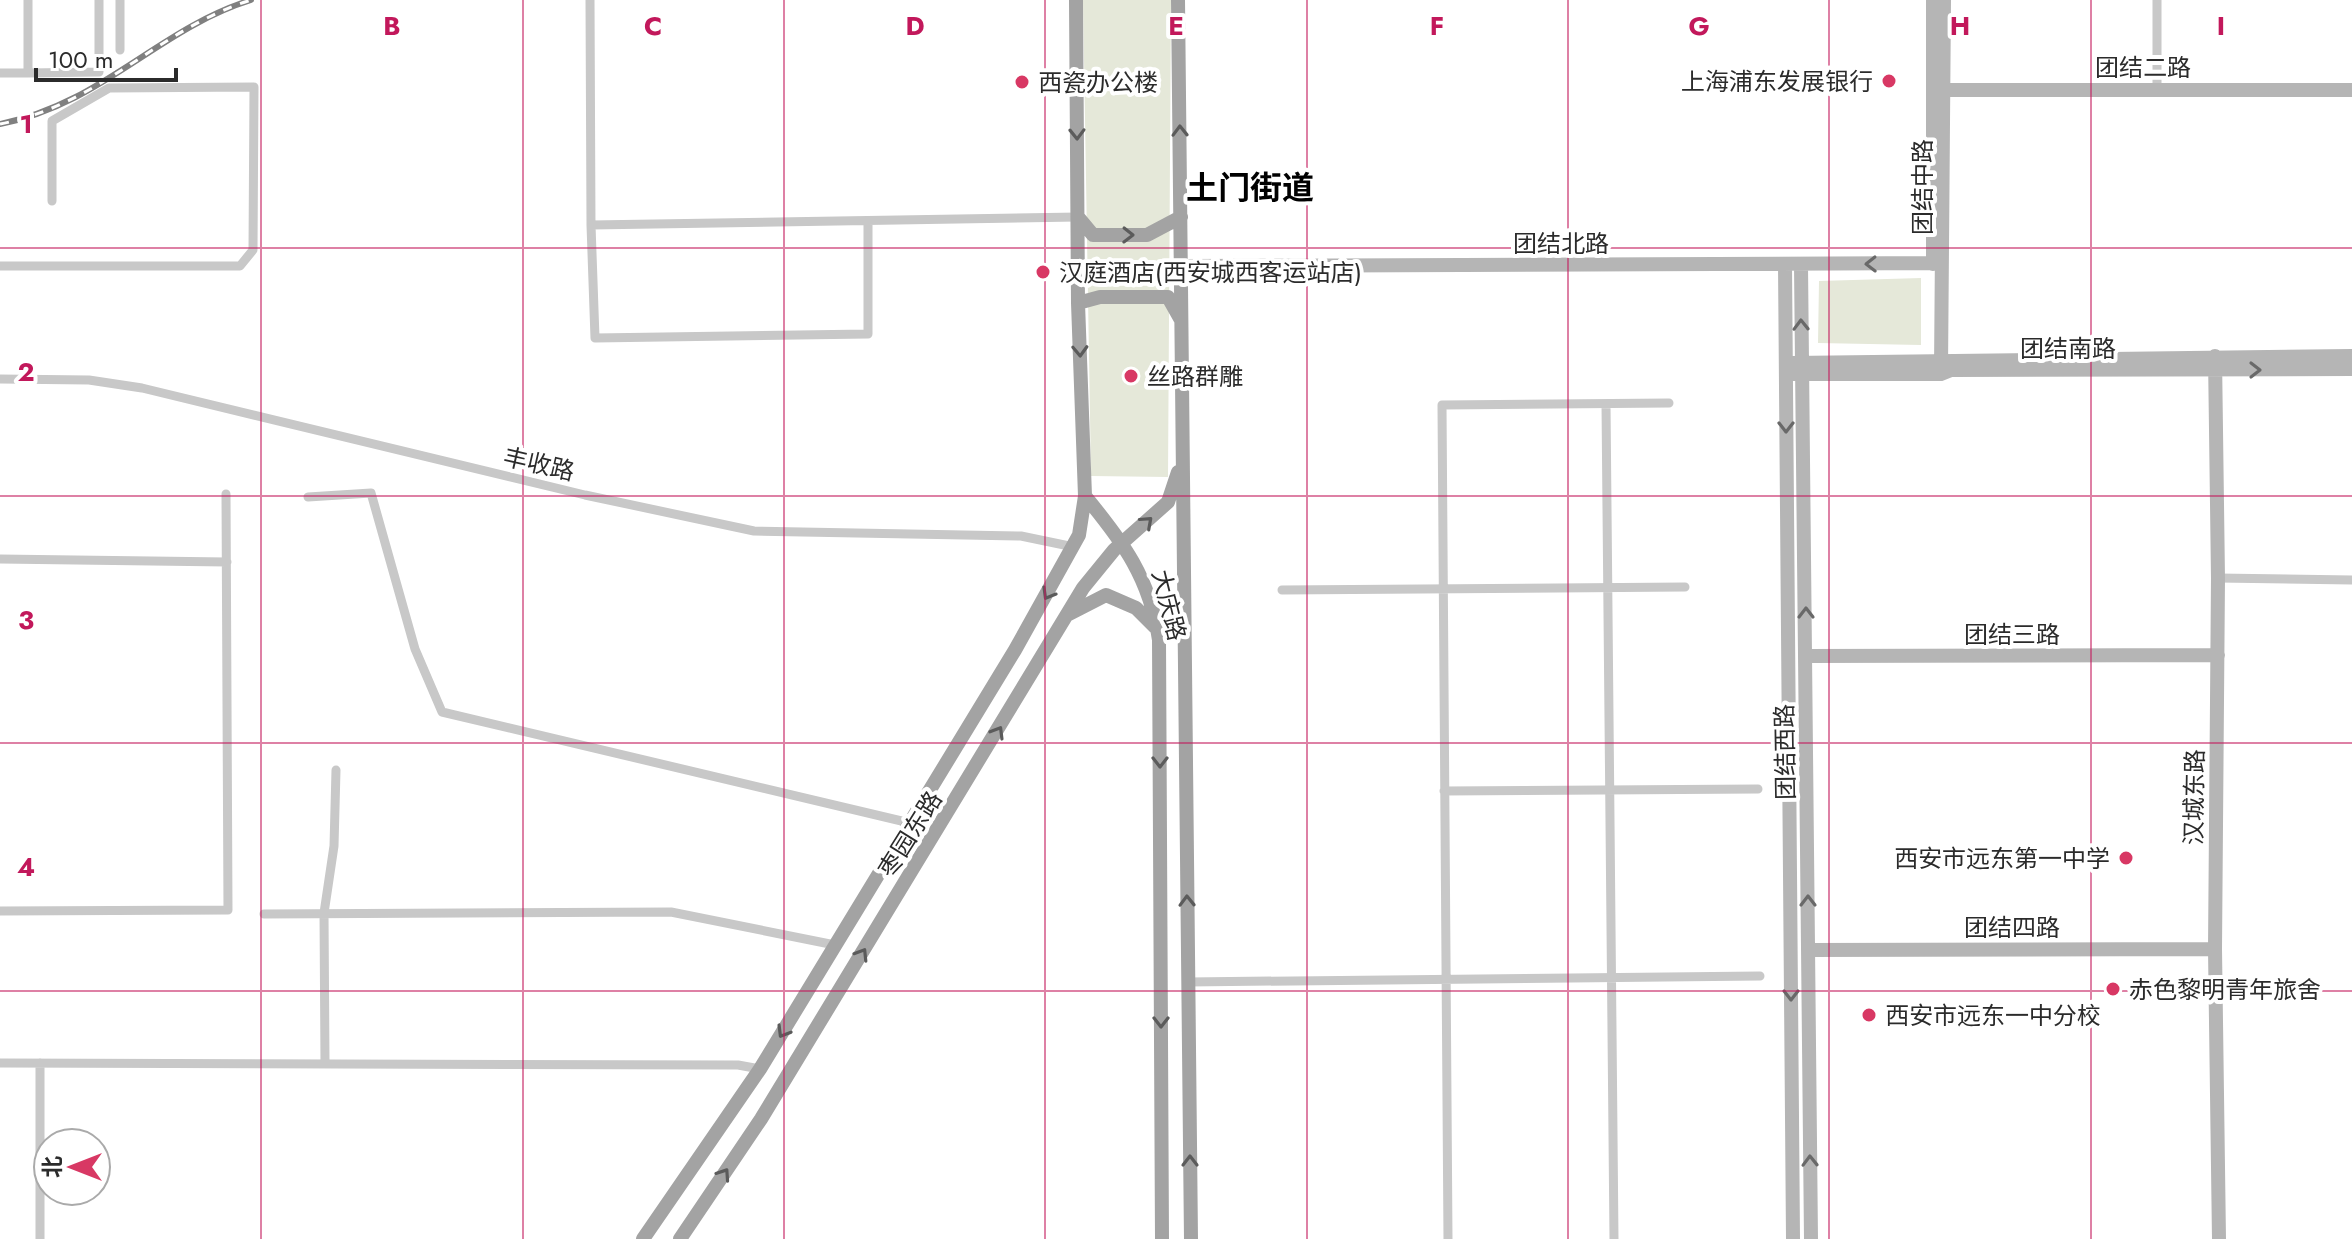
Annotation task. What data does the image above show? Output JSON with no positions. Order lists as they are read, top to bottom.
{
  "streets": {
    "main road": ["大庆路", "枣园东路"],
    "street": [
      "团结二路",
      "团结中路",
      "团结北路",
      "团结南路",
      "丰收路",
      "团结三路",
      "团结西路",
      "汉城东路",
      "团结四路"
    ]
  },
  "crossings": [
    ["团结二路", "团结中路"],
    ["团结中路", "团结北路"],
    ["团结中路", "团结南路"],
    ["团结北路", "大庆路"],
    ["团结北路", "团结西路"],
    ["团结南路", "团结西路"],
    ["团结南路", "汉城东路"],
    ["丰收路", "枣园东路"],
    ["大庆路", "枣园东路"],
    ["团结三路", "团结西路"],
    ["团结三路", "汉城东路"],
    ["团结西路", "团结四路"],
    ["汉城东路", "团结四路"]
  ],
  "districts": ["土门街道"],
  "places": [
    "上海浦东发展银行",
    "西瓷办公楼",
    "汉庭酒店(西安城西客运站店)",
    "丝路群雕",
    "西安市远东第一中学",
    "赤色黎明青年旅舍",
    "西安市远东一中分校"
  ],
  "scale_bar": "100 m",
  "north": "left",
  "grid": {
    "columns": [
      "B",
      "C",
      "D",
      "E",
      "F",
      "G",
      "H",
      "I"
    ],
    "rows": [
      "1",
      "2",
      "3",
      "4"
    ]
  }
}
